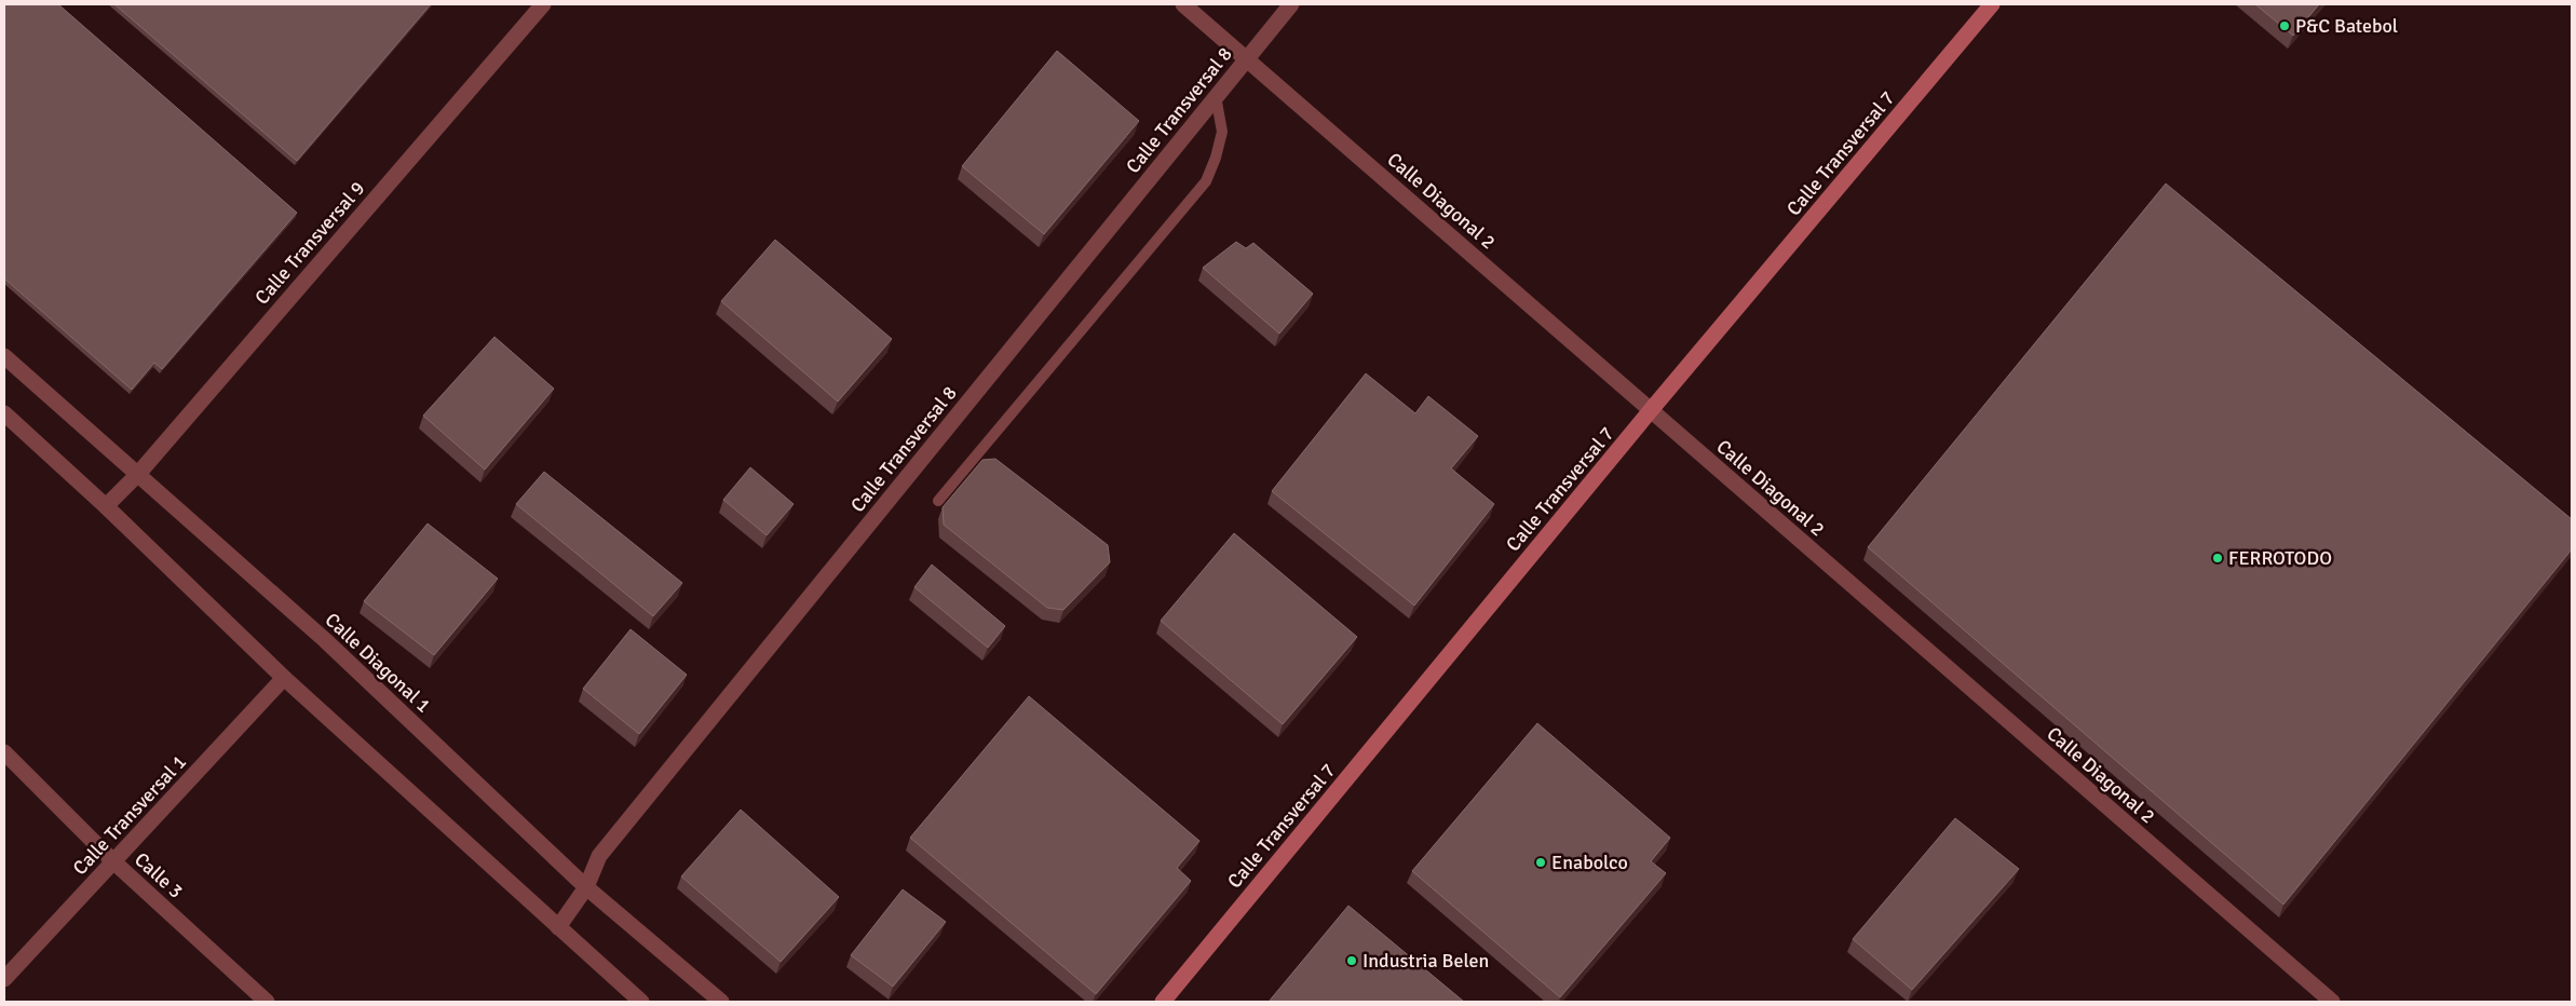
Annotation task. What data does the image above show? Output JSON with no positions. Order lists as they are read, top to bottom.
{
  "streets": {
    "street": [
      "Calle Transversal 8",
      "Calle Transversal 7",
      "Calle Diagonal 2",
      "Calle Transversal 9",
      "Calle Diagonal 1",
      "Calle Transversal 1",
      "Calle 3"
    ]
  },
  "crossings": [
    ["Calle Transversal 8", "Calle Diagonal 2"],
    ["Calle Transversal 8", "Calle Diagonal 1"],
    ["Calle Transversal 7", "Calle Diagonal 2"],
    ["Calle Transversal 9", "Calle Diagonal 1"],
    ["Calle Transversal 1", "Calle 3"]
  ],
  "places": [
    "P&C Batebol",
    "FERROTODO",
    "Enabolco",
    "Industria Belen"
  ]
}
